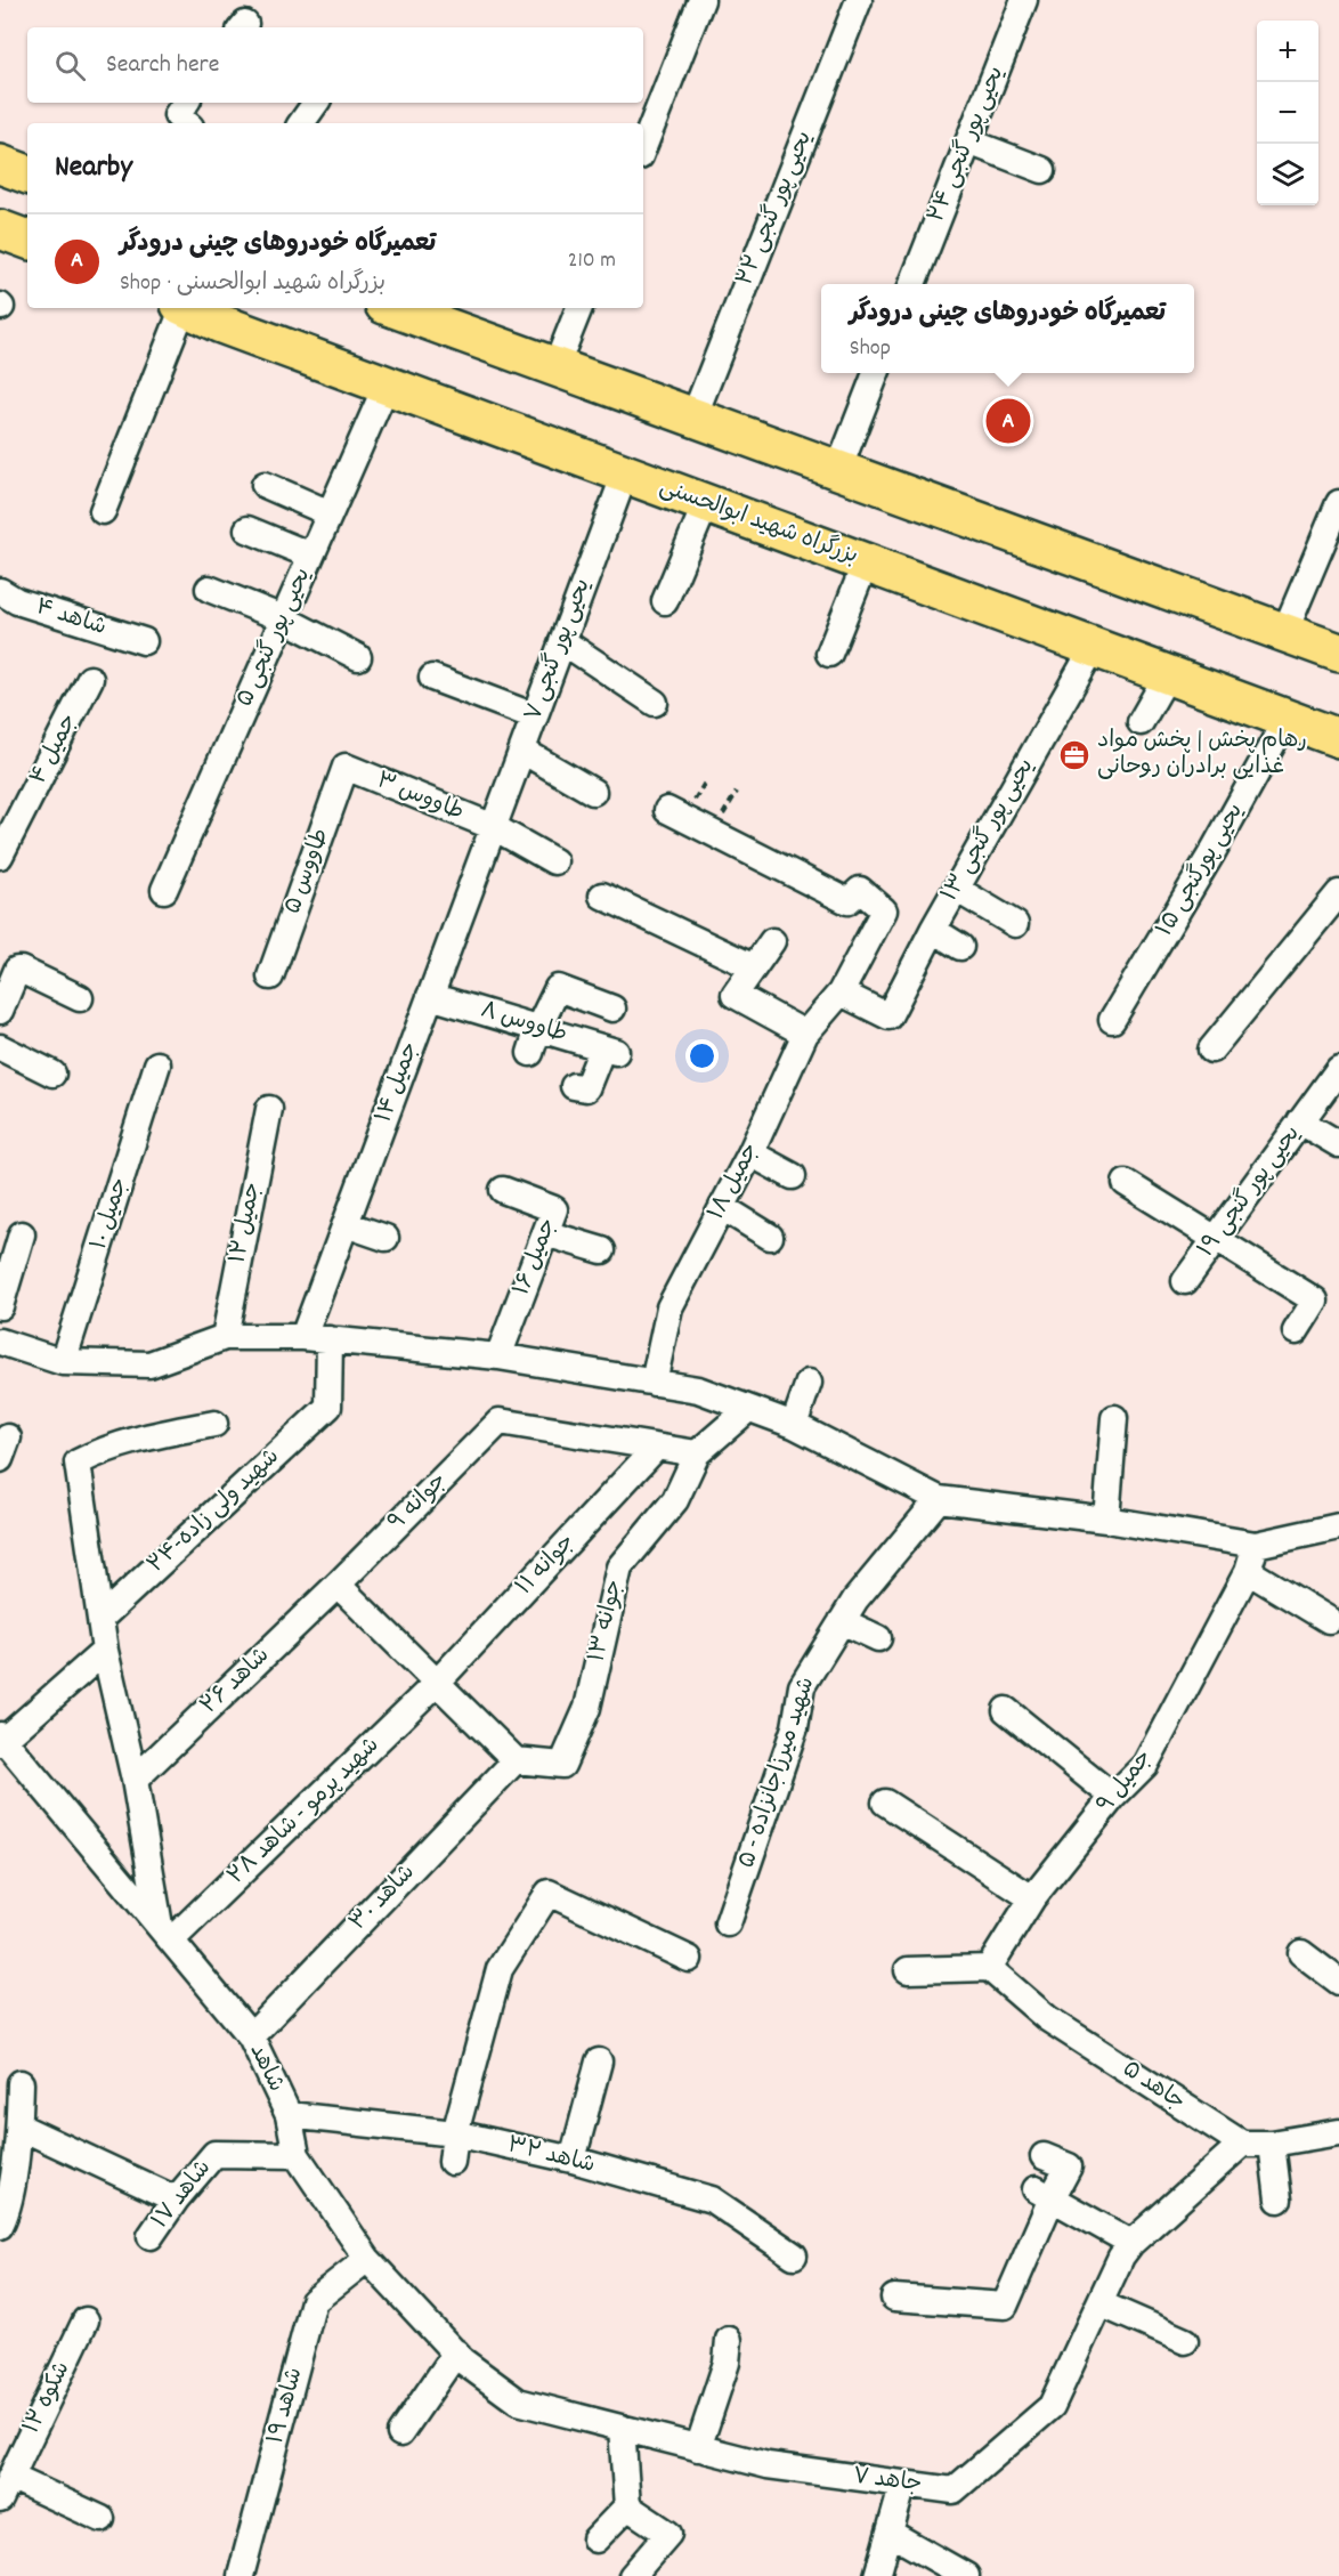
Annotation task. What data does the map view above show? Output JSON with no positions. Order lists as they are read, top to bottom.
{
  "streets": {
    "main road": ["بزرگراه شهید ابوالحسنی"],
    "street": [
      "یحیی پور گنجی ۲۴",
      "یحیی پور گنجی ۲۲",
      "شاهد ۴",
      "یحیی پور گنجی ۵",
      "یحیی پور گنجی ۷",
      "جمیل ۴",
      "طاووس ۳",
      "یحیی پور گنجی ۱۳",
      "یحیی پورگنجی ۱۵",
      "طاووس ۵",
      "طاووس ۸",
      "جمیل ۱۴",
      "جمیل ۱۸",
      "یحیی پور گنجی ۱۹",
      "جمیل ۱۰",
      "جمیل ۱۲",
      "جمیل ۱۶",
      "جوانه ۹",
      "شهید ولی زاده-۲۴",
      "جوانه ۱۱",
      "جوانه ۱۳",
      "شاهد ۲۶",
      "شهید میرزاجانزاده - ۵",
      "جمیل ۹",
      "شهید پرمو - شاهد ۲۸",
      "شاهد ۳۰",
      "شاهد",
      "جاهد ۵",
      "شاهد ۳۲",
      "شاهد ۱۷",
      "شکوه ۱۲",
      "شاهد ۱۹",
      "جاهد ۷"
    ]
  },
  "crossings": [
    ["بزرگراه شهید ابوالحسنی", "یحیی پور گنجی ۵"],
    ["بزرگراه شهید ابوالحسنی", "یحیی پور گنجی ۷"],
    ["بزرگراه شهید ابوالحسنی", "یحیی پور گنجی ۱۳"],
    ["بزرگراه شهید ابوالحسنی", "یحیی پورگنجی ۱۵"],
    ["یحیی پور گنجی ۷", "طاووس ۳"],
    ["یحیی پور گنجی ۷", "جمیل ۱۴"],
    ["طاووس ۳", "طاووس ۵"],
    ["طاووس ۳", "جمیل ۱۴"],
    ["یحیی پور گنجی ۱۳", "جمیل ۱۸"],
    ["طاووس ۸", "جمیل ۱۴"],
    ["جمیل ۱۴", "شهید ولی زاده-۲۴"],
    ["جوانه ۹", "جوانه ۱۱"],
    ["جوانه ۹", "شاهد ۲۶"],
    ["جوانه ۱۱", "شهید پرمو - شاهد ۲۸"],
    ["جوانه ۱۳", "شاهد ۳۰"],
    ["جمیل ۹", "جاهد ۵"],
    ["شهید پرمو - شاهد ۲۸", "شاهد"],
    ["شاهد ۳۰", "شاهد"],
    ["شاهد", "شاهد ۳۲"],
    ["شاهد", "شاهد ۱۷"],
    ["شاهد", "شاهد ۱۹"],
    ["شاهد", "جاهد ۷"],
    ["جاهد ۵", "جاهد ۷"]
  ],
  "places": {
    "office": ["رهام پخش | پخش مواد غذایی برادران روحانی"]
  },
  "page": {
    "map_buttons": ["+", "−"],
    "search": "Search here",
    "heading": "Nearby",
    "list": [
      {
        "mark": "A",
        "name": "تعمیرگاه خودروهای چینی درودگر",
        "note": "Shop · بزرگراه شهید ابوالحسنی",
        "value": "210 m"
      }
    ],
    "popup": ["تعمیرگاه خودروهای چینی درودگر", "Shop"],
    "pins": "A"
  }
}
